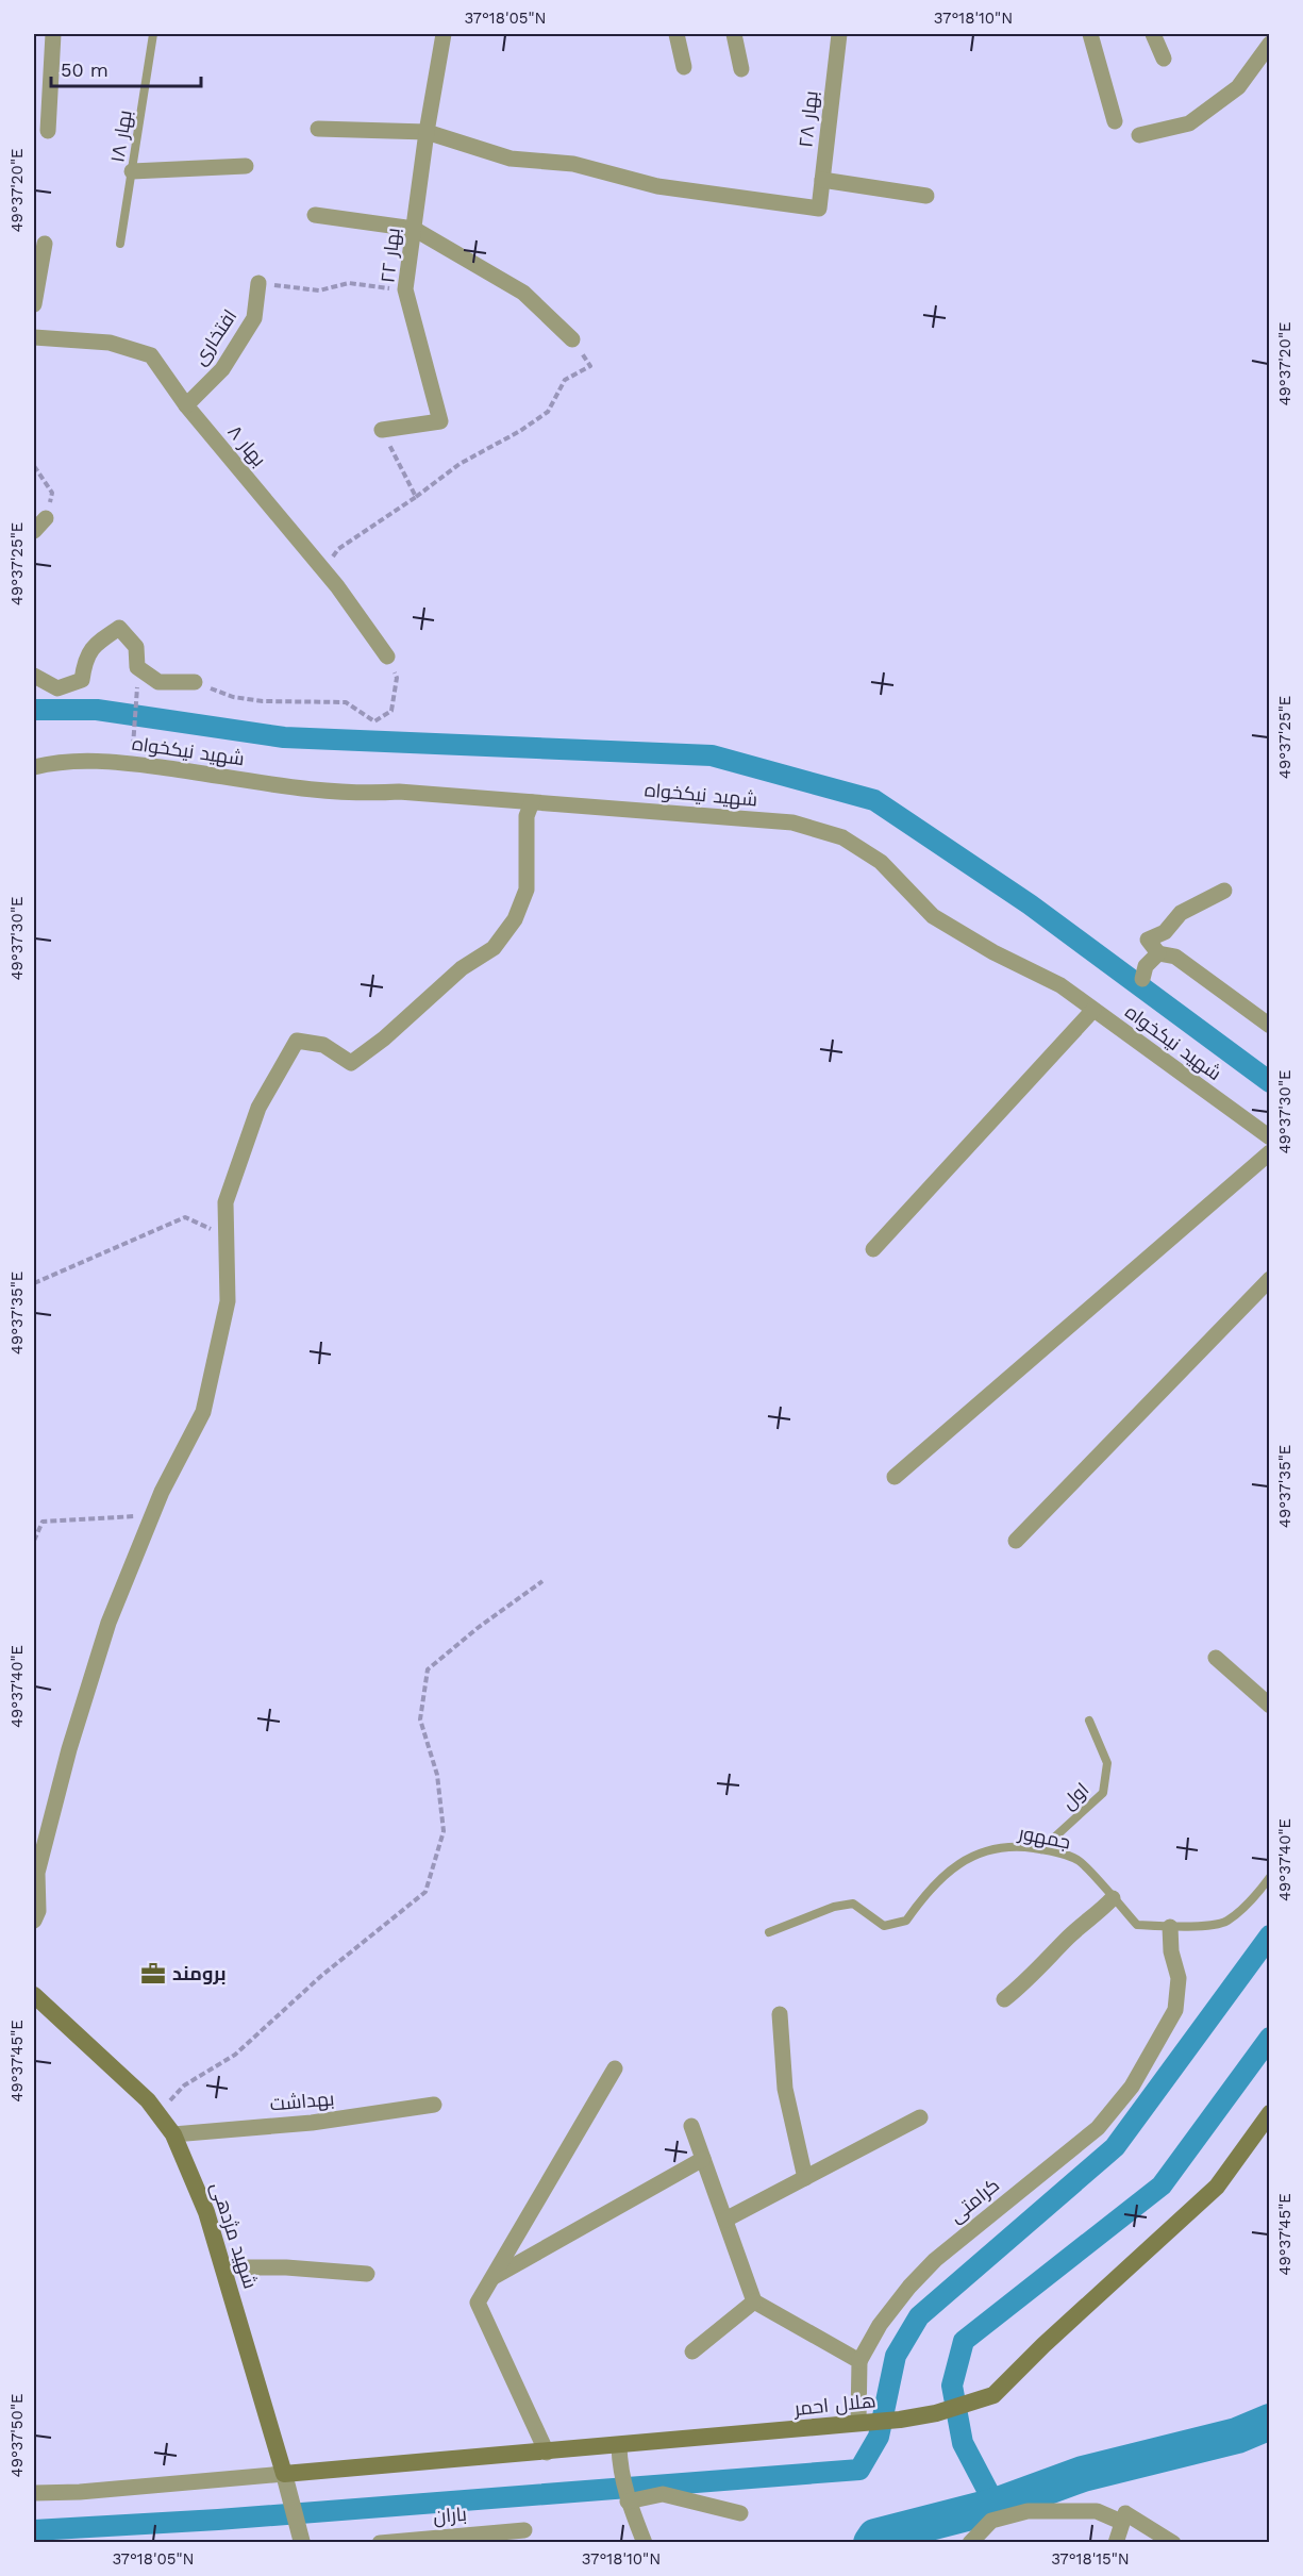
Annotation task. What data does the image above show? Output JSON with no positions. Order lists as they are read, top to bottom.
{
  "streets": {
    "main road": ["شهید مژدهی", "هلال احمر"],
    "street": [
      "بهار ۲۸",
      "بهار ۲۲",
      "افتخاری",
      "بهار ۸",
      "شهید نیکخواه",
      "بهداشت",
      "کرامتی",
      "باران"
    ],
    "lane": ["بهار ۱۸", "اول", "جمهور"]
  },
  "crossings": [
    ["بهار ۲۸", "بهار ۲۲"],
    ["افتخاری", "بهار ۸"],
    ["اول", "جمهور"],
    ["جمهور", "کرامتی"],
    ["بهداشت", "شهید مژدهی"],
    ["شهید مژدهی", "هلال احمر"]
  ],
  "places": {
    "office": ["برومند"]
  },
  "scale_bar": "50 m",
  "coordinates": [
    "37°18'05\"N",
    "37°18'10\"N",
    "49°37'20\"E",
    "49°37'25\"E",
    "49°37'30\"E",
    "49°37'35\"E",
    "49°37'40\"E",
    "49°37'45\"E",
    "49°37'50\"E",
    "37°18'15\"N"
  ]
}
